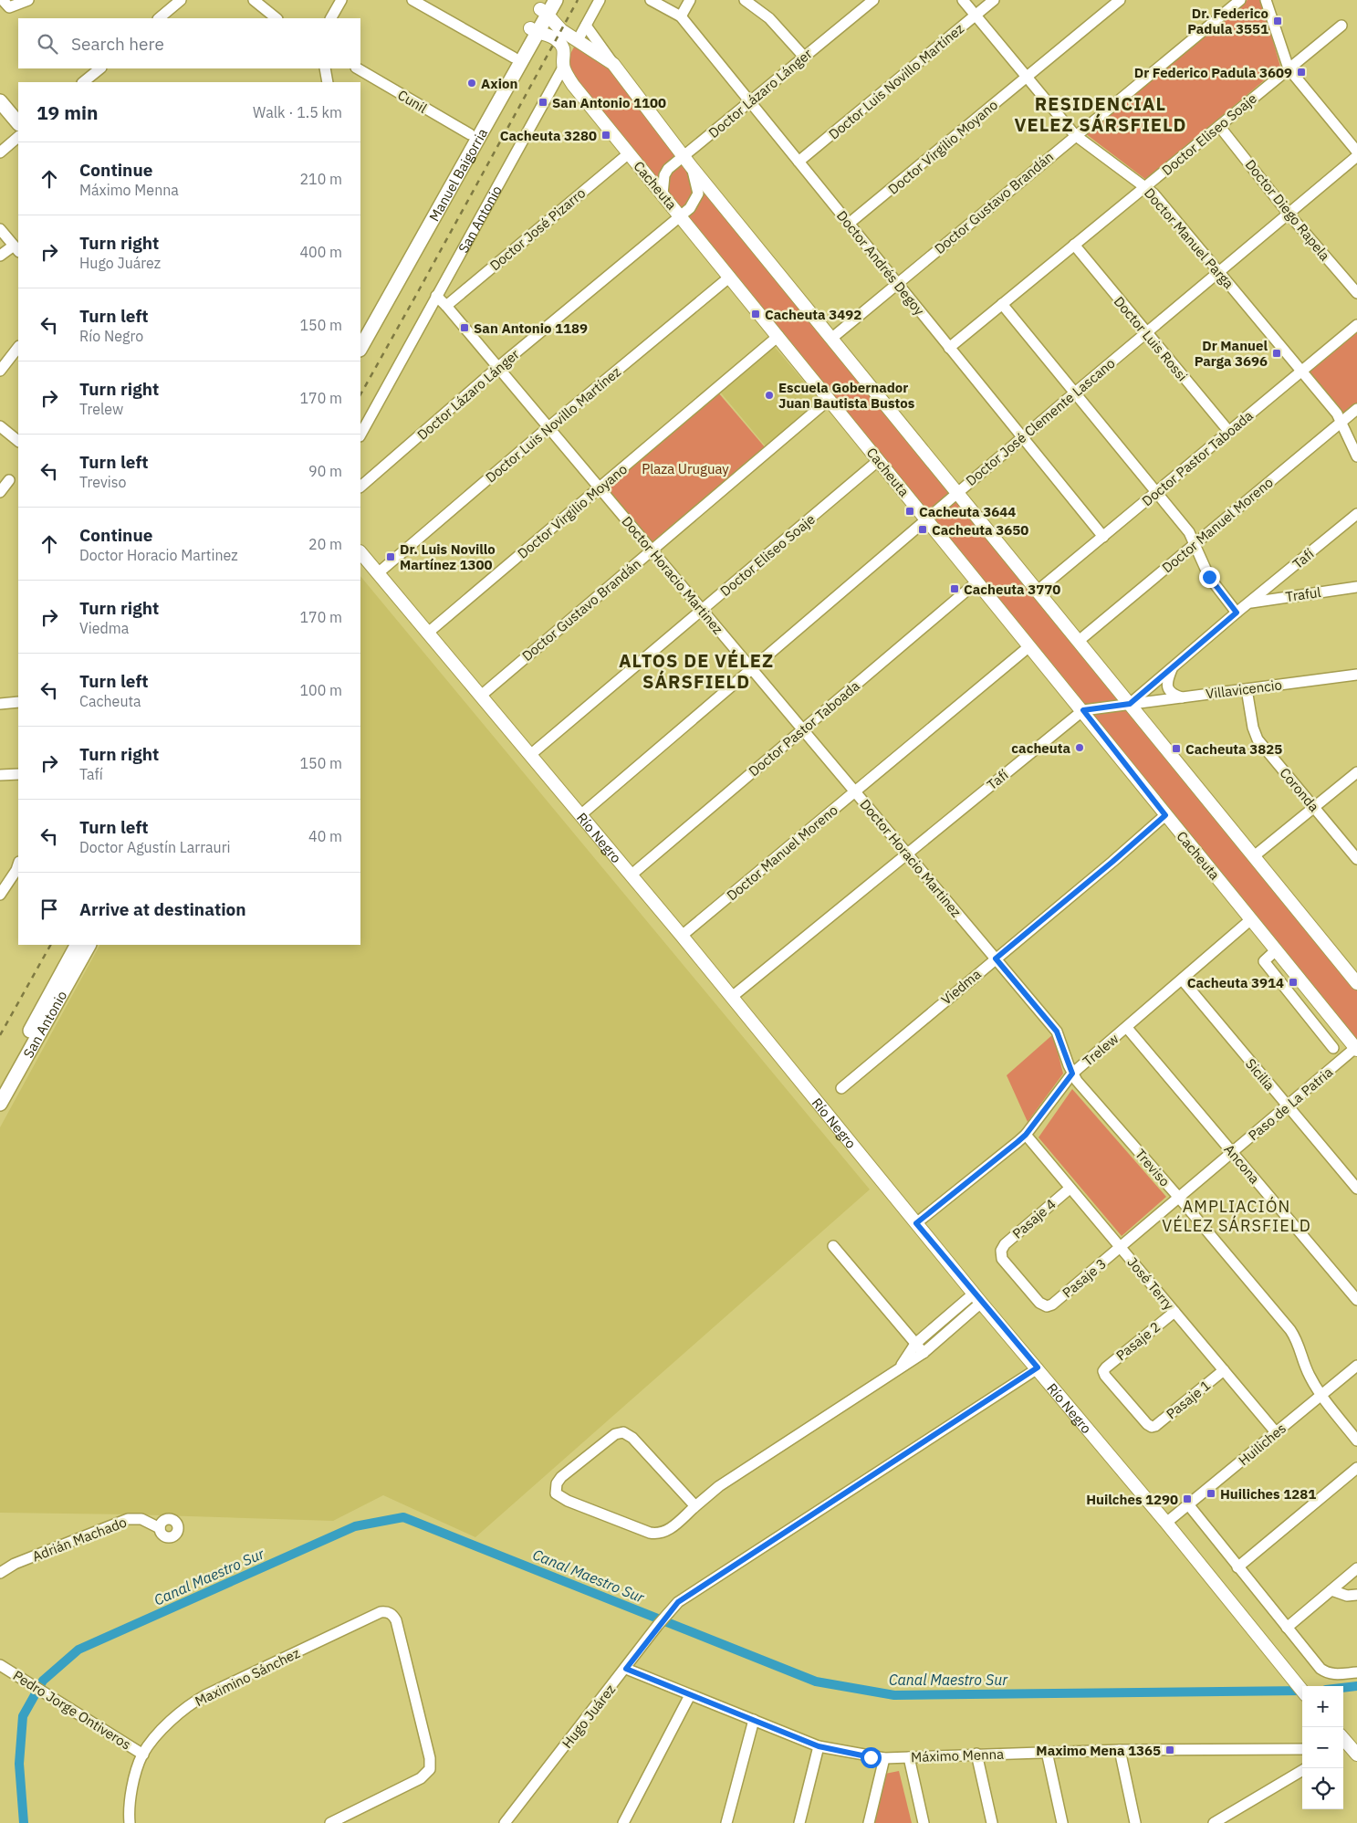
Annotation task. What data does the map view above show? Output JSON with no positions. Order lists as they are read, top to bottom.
{
  "streets": {
    "main road": ["Manuel Baigorria", "San Antonio"],
    "street": [
      "Doctor Luis Novillo Martínez",
      "Doctor Lázaro Lánger",
      "Cunil",
      "Doctor Eliseo Soaje",
      "Doctor Virgilio Moyano",
      "Cacheuta",
      "Doctor Gustavo Brandán",
      "Doctor Diego Rapela",
      "Doctor José Pizarro",
      "Doctor Manuel Parga",
      "Doctor Andrés Degoy",
      "Doctor Luis Rossi",
      "Doctor José Clemente Lascano",
      "Doctor Pastor Taboada",
      "Doctor Manuel Moreno",
      "Tafí",
      "Doctor Horacio Martinez",
      "Traful",
      "Villavicencio",
      "Coronda",
      "Río Negro",
      "Viedma",
      "Trelew",
      "Sicilia",
      "Paso de La Patria",
      "Ancona",
      "Treviso",
      "Pasaje 4",
      "Pasaje 3",
      "José Terry",
      "Pasaje 2",
      "Pasaje 1",
      "Huiliches",
      "Adrián Machado",
      "Maximino Sánchez",
      "Pedro Jorge Ontiveros",
      "Hugo Juárez",
      "Máximo Menna"
    ]
  },
  "crossings": [
    ["Doctor Luis Novillo Martínez", "Cacheuta"],
    ["Doctor Luis Novillo Martínez", "Doctor Manuel Parga"],
    ["Doctor Luis Novillo Martínez", "Doctor Andrés Degoy"],
    ["Doctor Luis Novillo Martínez", "Doctor Horacio Martinez"],
    ["Doctor Luis Novillo Martínez", "Río Negro"],
    ["Doctor Lázaro Lánger", "Cacheuta"],
    ["Doctor Lázaro Lánger", "Doctor Andrés Degoy"],
    ["Doctor Lázaro Lánger", "Doctor Horacio Martinez"],
    ["Cunil", "Manuel Baigorria"],
    ["Doctor Eliseo Soaje", "Cacheuta"],
    ["Doctor Eliseo Soaje", "Doctor Diego Rapela"],
    ["Doctor Eliseo Soaje", "Doctor Manuel Parga"],
    ["Doctor Eliseo Soaje", "Doctor Andrés Degoy"],
    ["Doctor Eliseo Soaje", "Doctor Luis Rossi"],
    ["Doctor Eliseo Soaje", "Doctor Horacio Martinez"],
    ["Doctor Eliseo Soaje", "Río Negro"],
    ["Doctor Virgilio Moyano", "Cacheuta"],
    ["Doctor Virgilio Moyano", "Doctor Manuel Parga"],
    ["Doctor Virgilio Moyano", "Doctor Andrés Degoy"],
    ["Doctor Virgilio Moyano", "Doctor Horacio Martinez"],
    ["Doctor Virgilio Moyano", "Río Negro"],
    ["Manuel Baigorria", "Cacheuta"],
    ["Cacheuta", "Doctor Gustavo Brandán"],
    ["Cacheuta", "San Antonio"],
    ["Cacheuta", "Doctor José Pizarro"],
    ["Cacheuta", "Doctor José Clemente Lascano"],
    ["Cacheuta", "Doctor Pastor Taboada"],
    ["Cacheuta", "Doctor Manuel Moreno"],
    ["Cacheuta", "Tafí"],
    ["Cacheuta", "Viedma"],
    ["Cacheuta", "Trelew"],
    ["Cacheuta", "Paso de La Patria"],
    ["Doctor Gustavo Brandán", "Doctor Manuel Parga"],
    ["Doctor Gustavo Brandán", "Doctor Andrés Degoy"],
    ["Doctor Gustavo Brandán", "Doctor Horacio Martinez"],
    ["Doctor Gustavo Brandán", "Río Negro"],
    ["Doctor Diego Rapela", "Doctor José Clemente Lascano"],
    ["San Antonio", "Doctor Horacio Martinez"],
    ["Doctor José Pizarro", "Doctor Horacio Martinez"],
    ["Doctor Manuel Parga", "Doctor José Clemente Lascano"],
    ["Doctor Manuel Parga", "Doctor Pastor Taboada"],
    ["Doctor Manuel Parga", "Doctor Manuel Moreno"],
    ["Doctor Andrés Degoy", "Doctor José Clemente Lascano"],
    ["Doctor Andrés Degoy", "Doctor Pastor Taboada"],
    ["Doctor Luis Rossi", "Doctor José Clemente Lascano"],
    ["Doctor Luis Rossi", "Doctor Pastor Taboada"],
    ["Doctor José Clemente Lascano", "Doctor Horacio Martinez"],
    ["Doctor José Clemente Lascano", "Río Negro"],
    ["Doctor Pastor Taboada", "Doctor Horacio Martinez"],
    ["Doctor Pastor Taboada", "Río Negro"],
    ["Doctor Manuel Moreno", "Doctor Horacio Martinez"],
    ["Doctor Manuel Moreno", "Río Negro"],
    ["Tafí", "Doctor Horacio Martinez"],
    ["Tafí", "Traful"],
    ["Tafí", "Villavicencio"],
    ["Tafí", "Río Negro"],
    ["Doctor Horacio Martinez", "Viedma"],
    ["Doctor Horacio Martinez", "Treviso"],
    ["Villavicencio", "Coronda"],
    ["Río Negro", "Trelew"],
    ["Río Negro", "Huiliches"],
    ["Río Negro", "Hugo Juárez"],
    ["Trelew", "Sicilia"],
    ["Trelew", "Ancona"],
    ["Trelew", "Treviso"],
    ["Trelew", "José Terry"],
    ["Sicilia", "Paso de La Patria"],
    ["Paso de La Patria", "Ancona"],
    ["Paso de La Patria", "Treviso"],
    ["Paso de La Patria", "Pasaje 3"],
    ["Paso de La Patria", "José Terry"],
    ["Treviso", "Huiliches"],
    ["Pasaje 4", "Pasaje 3"],
    ["Pasaje 4", "José Terry"],
    ["Pasaje 3", "José Terry"],
    ["José Terry", "Pasaje 2"],
    ["José Terry", "Pasaje 1"],
    ["José Terry", "Huiliches"],
    ["Pasaje 2", "Pasaje 1"],
    ["Maximino Sánchez", "Pedro Jorge Ontiveros"],
    ["Hugo Juárez", "Máximo Menna"]
  ],
  "districts": ["RESIDENCIAL VELEZ SÁRSFIELD", "ALTOS DE VÉLEZ SÁRSFIELD", "AMPLIACIÓN VÉLEZ SÁRSFIELD"],
  "water": ["Canal Maestro Sur"],
  "parks": ["Plaza Uruguay"],
  "places": {
    "transit": [
      "Dr. Federico Padula 3551",
      "Dr Federico Padula 3609",
      "San Antonio 1100",
      "Cacheuta 3280",
      "Cacheuta 3492",
      "San Antonio 1189",
      "Dr Manuel Parga 3696",
      "Cacheuta 3644",
      "Cacheuta 3650",
      "Dr. Luis Novillo Martínez 1300",
      "Cacheuta 3770",
      "Cacheuta 3825",
      "Cacheuta 3914",
      "Huiliches 1281",
      "Huilches 1290",
      "Maximo Mena 1365"
    ],
    "other": ["Axion", "Escuela Gobernador Juan Bautista Bustos", "cacheuta"]
  },
  "page": {
    "search": "Search here",
    "heading": ["19 min", "Walk · 1.5 km"],
    "list": [
      ["Continue", "Máximo Menna", "210 m"],
      ["Turn right", "Hugo Juárez", "400 m"],
      ["Turn left", "Río Negro", "150 m"],
      ["Turn right", "Trelew", "170 m"],
      ["Turn left", "Treviso", "90 m"],
      ["Continue", "Doctor Horacio Martinez", "20 m"],
      ["Turn right", "Viedma", "170 m"],
      ["Turn left", "Cacheuta", "100 m"],
      ["Turn right", "Tafí", "150 m"],
      ["Turn left", "Doctor Agustín Larrauri", "40 m"],
      "Arrive at destination"
    ],
    "map_buttons": ["+", "−"]
  }
}
